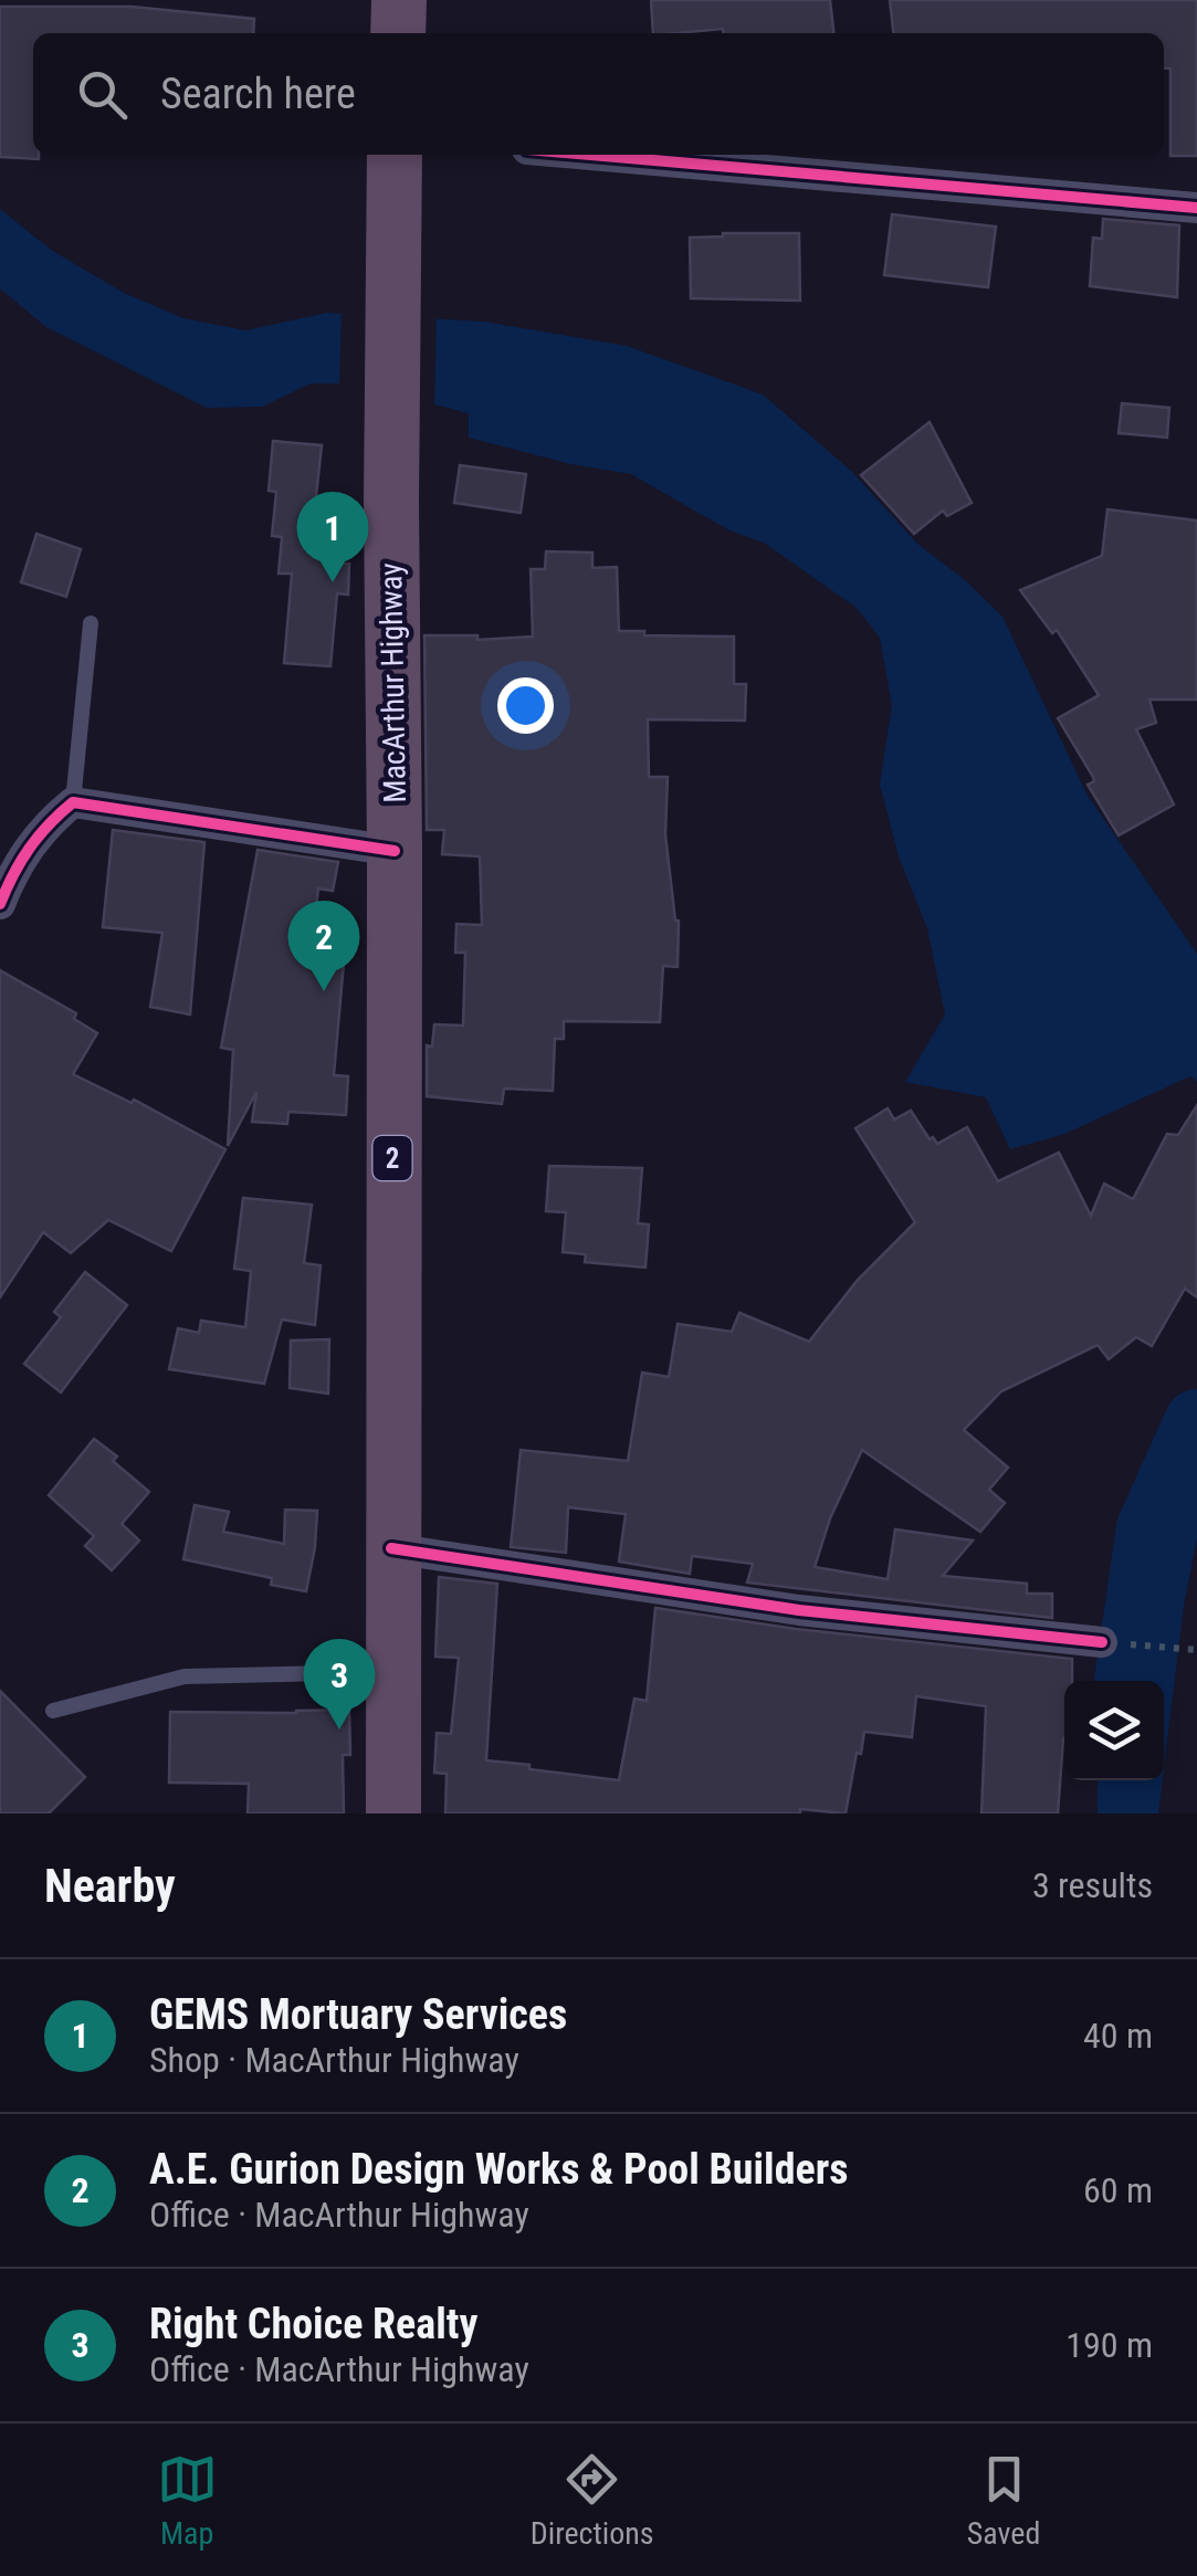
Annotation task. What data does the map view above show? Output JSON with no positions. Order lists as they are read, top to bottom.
{
  "streets": {
    "highway": ["MacArthur Highway", "2"]
  },
  "page": {
    "search": "Search here",
    "pins": ["1", "2", "3"],
    "heading": ["Nearby", "3 results"],
    "list": [
      {
        "mark": "1",
        "name": "GEMS Mortuary Services",
        "note": "Shop · MacArthur Highway",
        "value": "40 m"
      },
      {
        "mark": "2",
        "name": "A.E. Gurion Design Works & Pool Builders",
        "note": "Office · MacArthur Highway",
        "value": "60 m"
      },
      {
        "mark": "3",
        "name": "Right Choice Realty",
        "note": "Office · MacArthur Highway",
        "value": "190 m"
      }
    ],
    "nav": ["Map", "Directions", "Saved"]
  }
}
